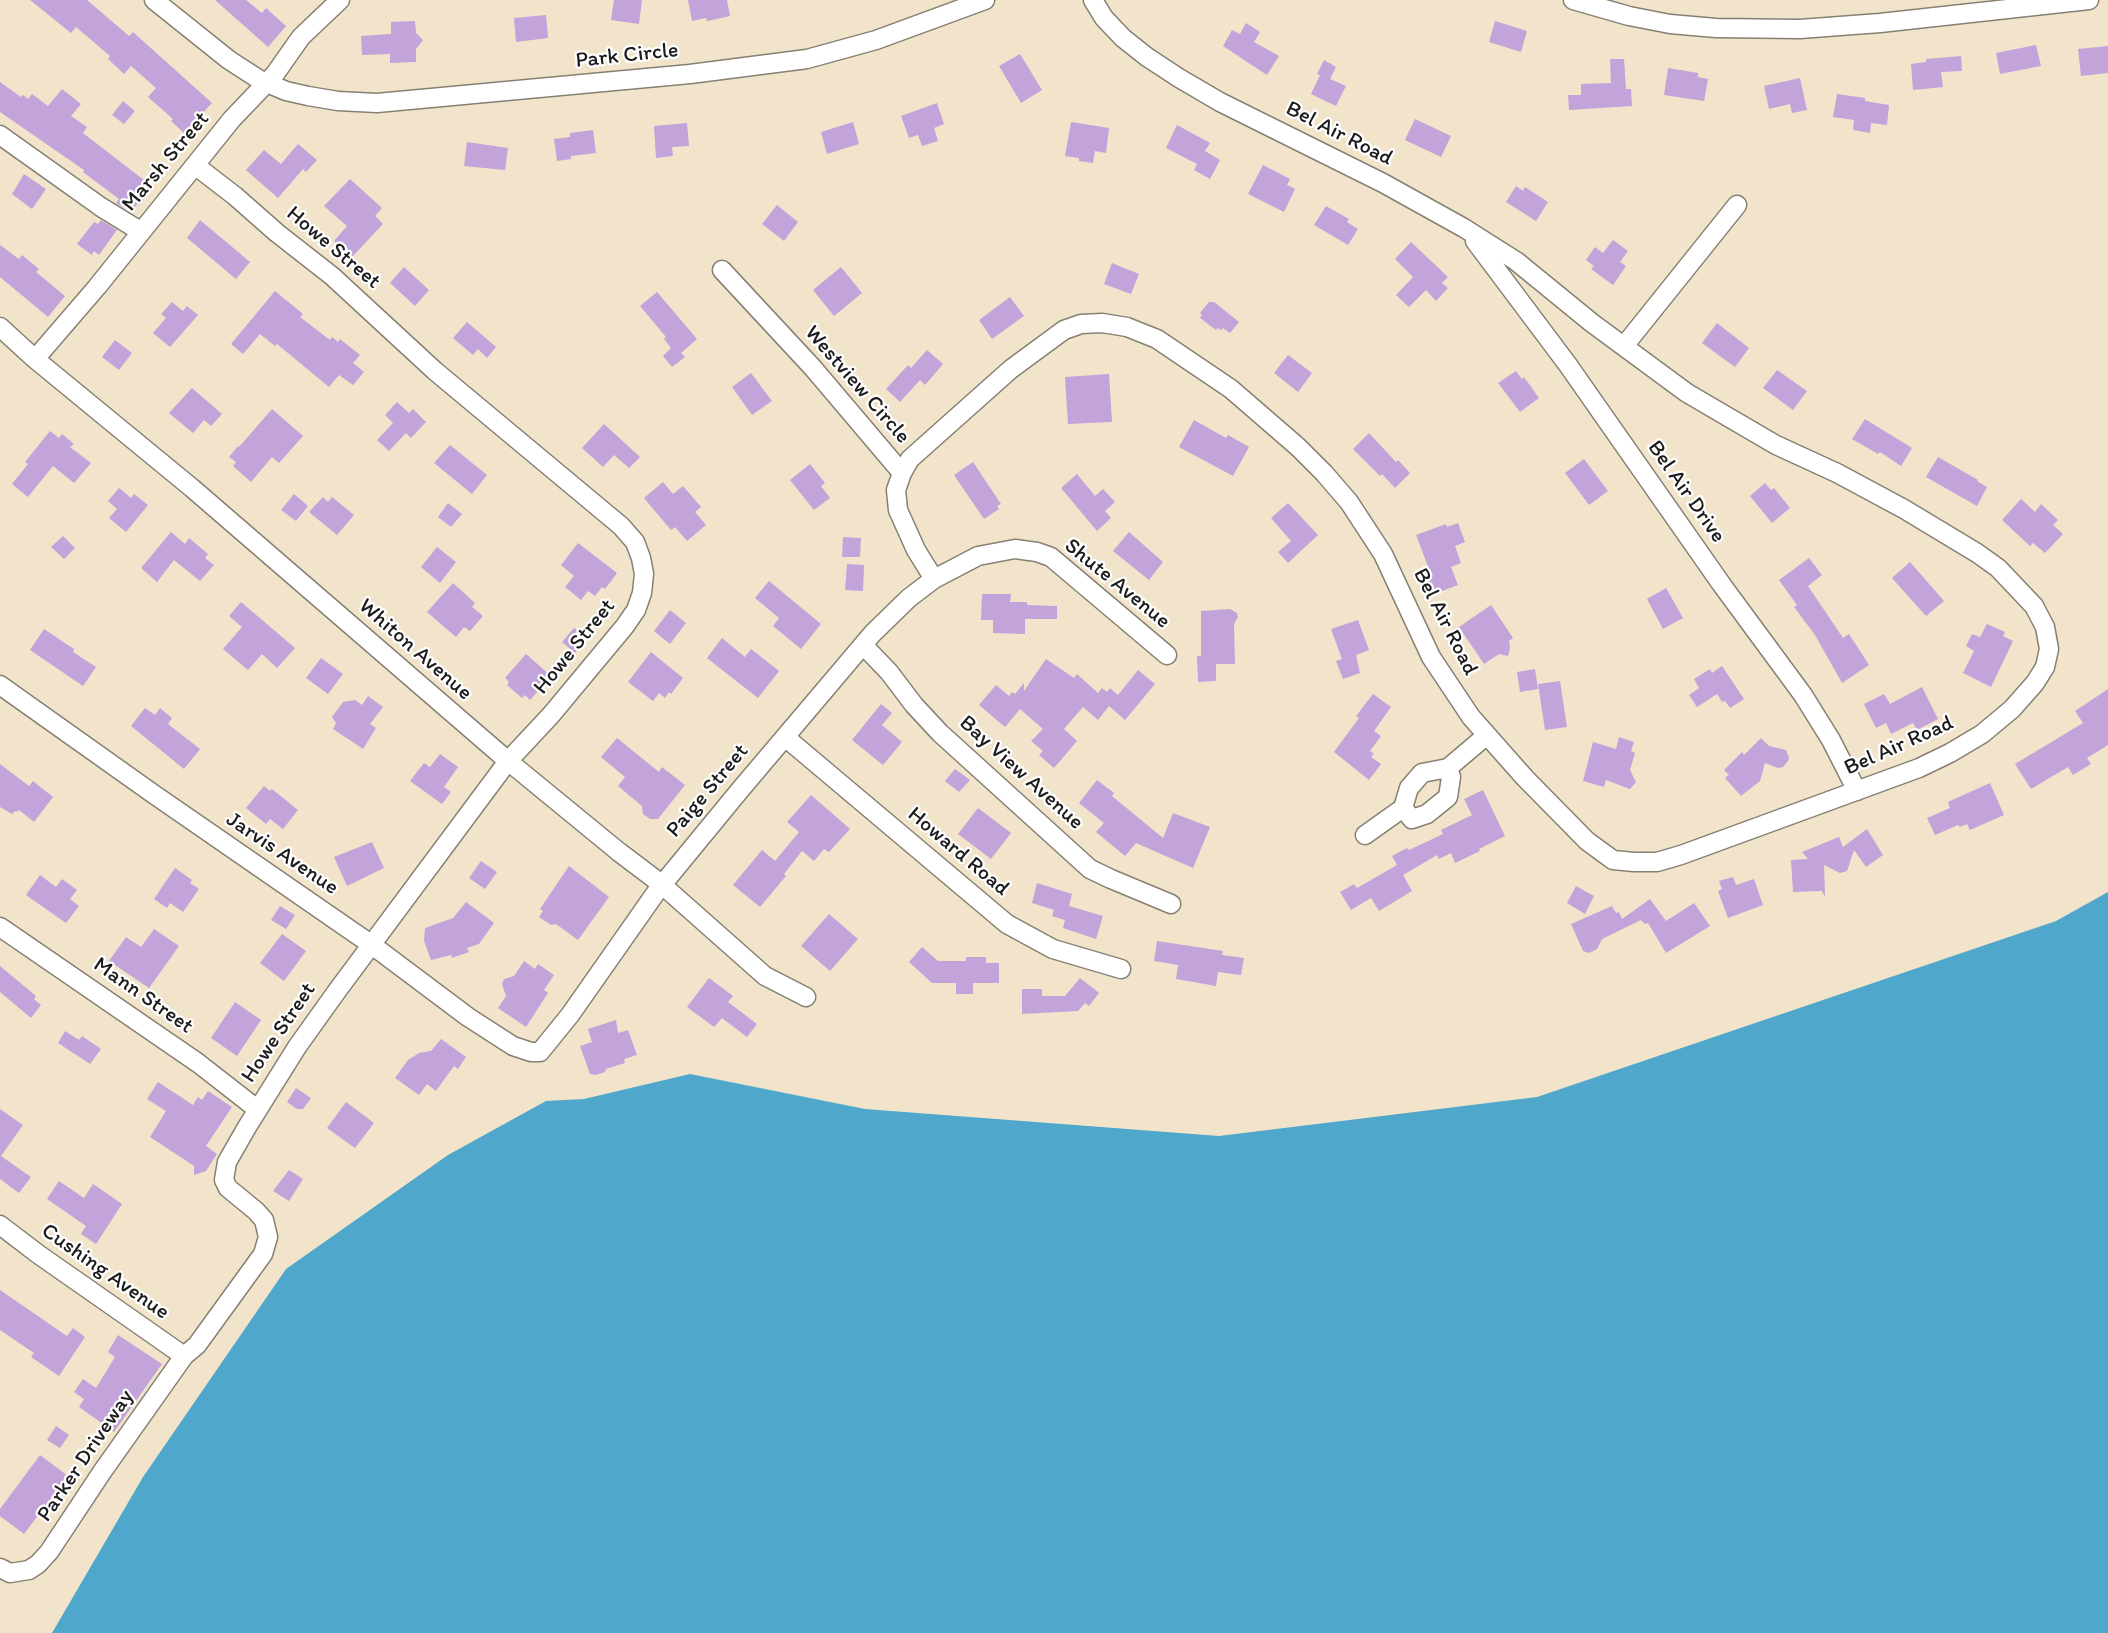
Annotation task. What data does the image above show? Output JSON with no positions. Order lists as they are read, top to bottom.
{
  "streets": {
    "street": [
      "Park Circle",
      "Bel Air Road",
      "Marsh Street",
      "Howe Street",
      "Westview Circle",
      "Bel Air Drive",
      "Shute Avenue",
      "Whiton Avenue",
      "Bay View Avenue",
      "Paige Street",
      "Howard Road",
      "Jarvis Avenue",
      "Mann Street",
      "Cushing Avenue",
      "Parker Driveway"
    ]
  },
  "crossings": [
    ["Park Circle", "Marsh Street"],
    ["Bel Air Road", "Westview Circle"],
    ["Bel Air Road", "Bel Air Drive"],
    ["Marsh Street", "Howe Street"],
    ["Marsh Street", "Whiton Avenue"],
    ["Howe Street", "Whiton Avenue"],
    ["Howe Street", "Jarvis Avenue"],
    ["Howe Street", "Mann Street"],
    ["Howe Street", "Parker Driveway"],
    ["Westview Circle", "Shute Avenue"],
    ["Westview Circle", "Paige Street"],
    ["Shute Avenue", "Paige Street"],
    ["Whiton Avenue", "Paige Street"],
    ["Bay View Avenue", "Paige Street"],
    ["Paige Street", "Howard Road"],
    ["Paige Street", "Jarvis Avenue"],
    ["Cushing Avenue", "Parker Driveway"]
  ]
}
